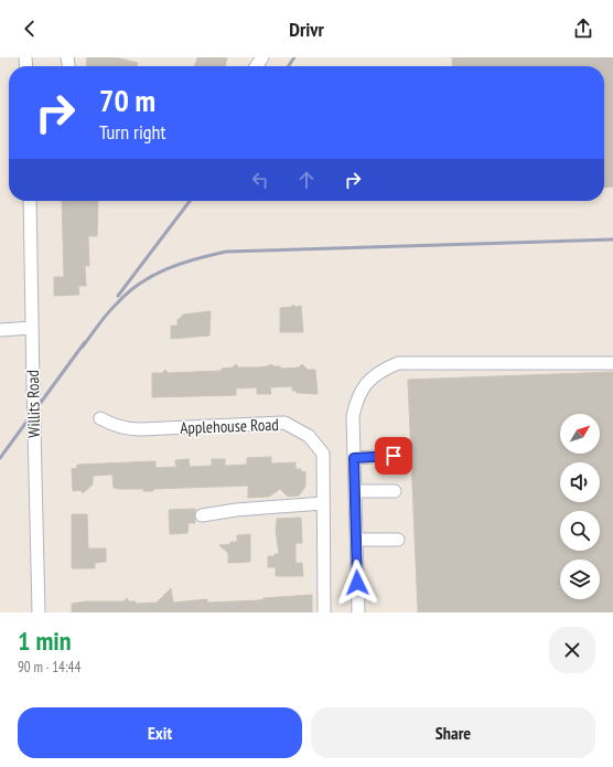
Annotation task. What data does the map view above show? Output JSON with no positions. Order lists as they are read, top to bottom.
{
  "streets": {
    "street": ["Willits Road", "Applehouse Road"]
  },
  "north": "top right",
  "page": {
    "header": "Drivr",
    "turn": ["70 m", "Turn right"],
    "heading": ["1 min", "90 m · 14:44"],
    "buttons": ["Exit", "Share"]
  }
}
